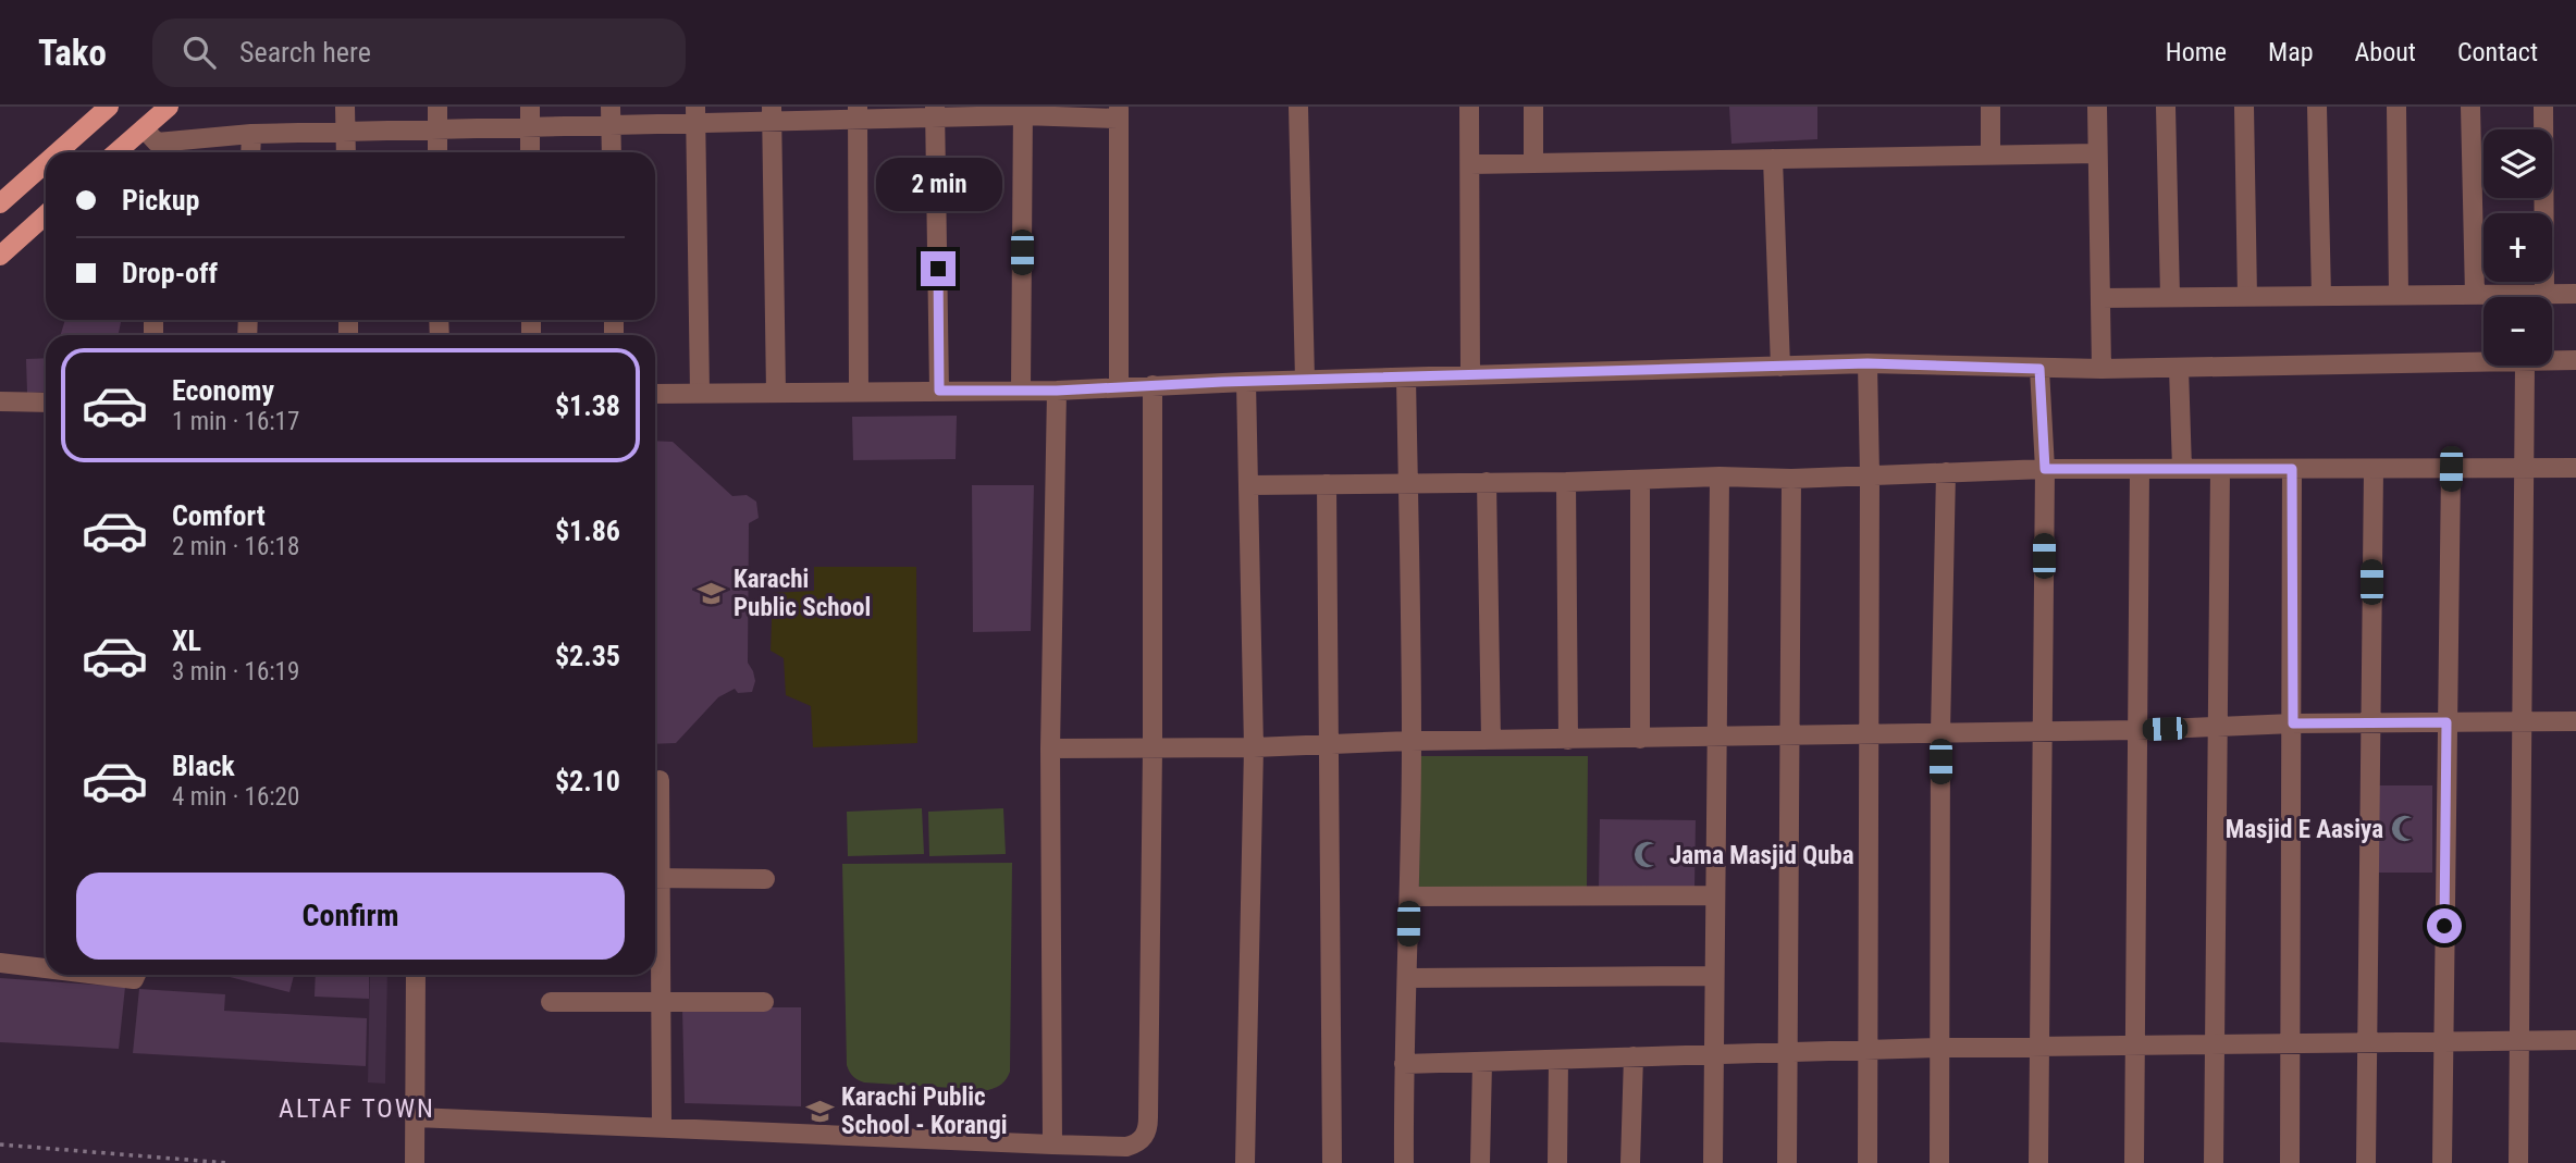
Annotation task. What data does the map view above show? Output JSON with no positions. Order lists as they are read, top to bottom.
{
  "districts": ["ALTAF TOWN"],
  "places": {
    "school or university": ["Karachi Public School", "Karachi Public School - Korangi"],
    "mosque": ["Masjid E Aasiya", "Jama Masjid Quba"]
  },
  "page": {
    "header": "Tako",
    "search": "Search here",
    "nav": [
      "Home",
      "Map",
      "About",
      "Contact"
    ],
    "map_buttons": ["+", "−"],
    "banner": ["Pickup", "Drop-off"],
    "bubble": "2 min",
    "list": [
      {
        "name": "Economy",
        "note": "1 min · 16:17",
        "value": "$1.38"
      },
      {
        "name": "Comfort",
        "note": "2 min · 16:18",
        "value": "$1.86"
      },
      {
        "name": "XL",
        "note": "3 min · 16:19",
        "value": "$2.35"
      },
      {
        "name": "Black",
        "note": "4 min · 16:20",
        "value": "$2.10"
      }
    ],
    "buttons": "Confirm"
  }
}
